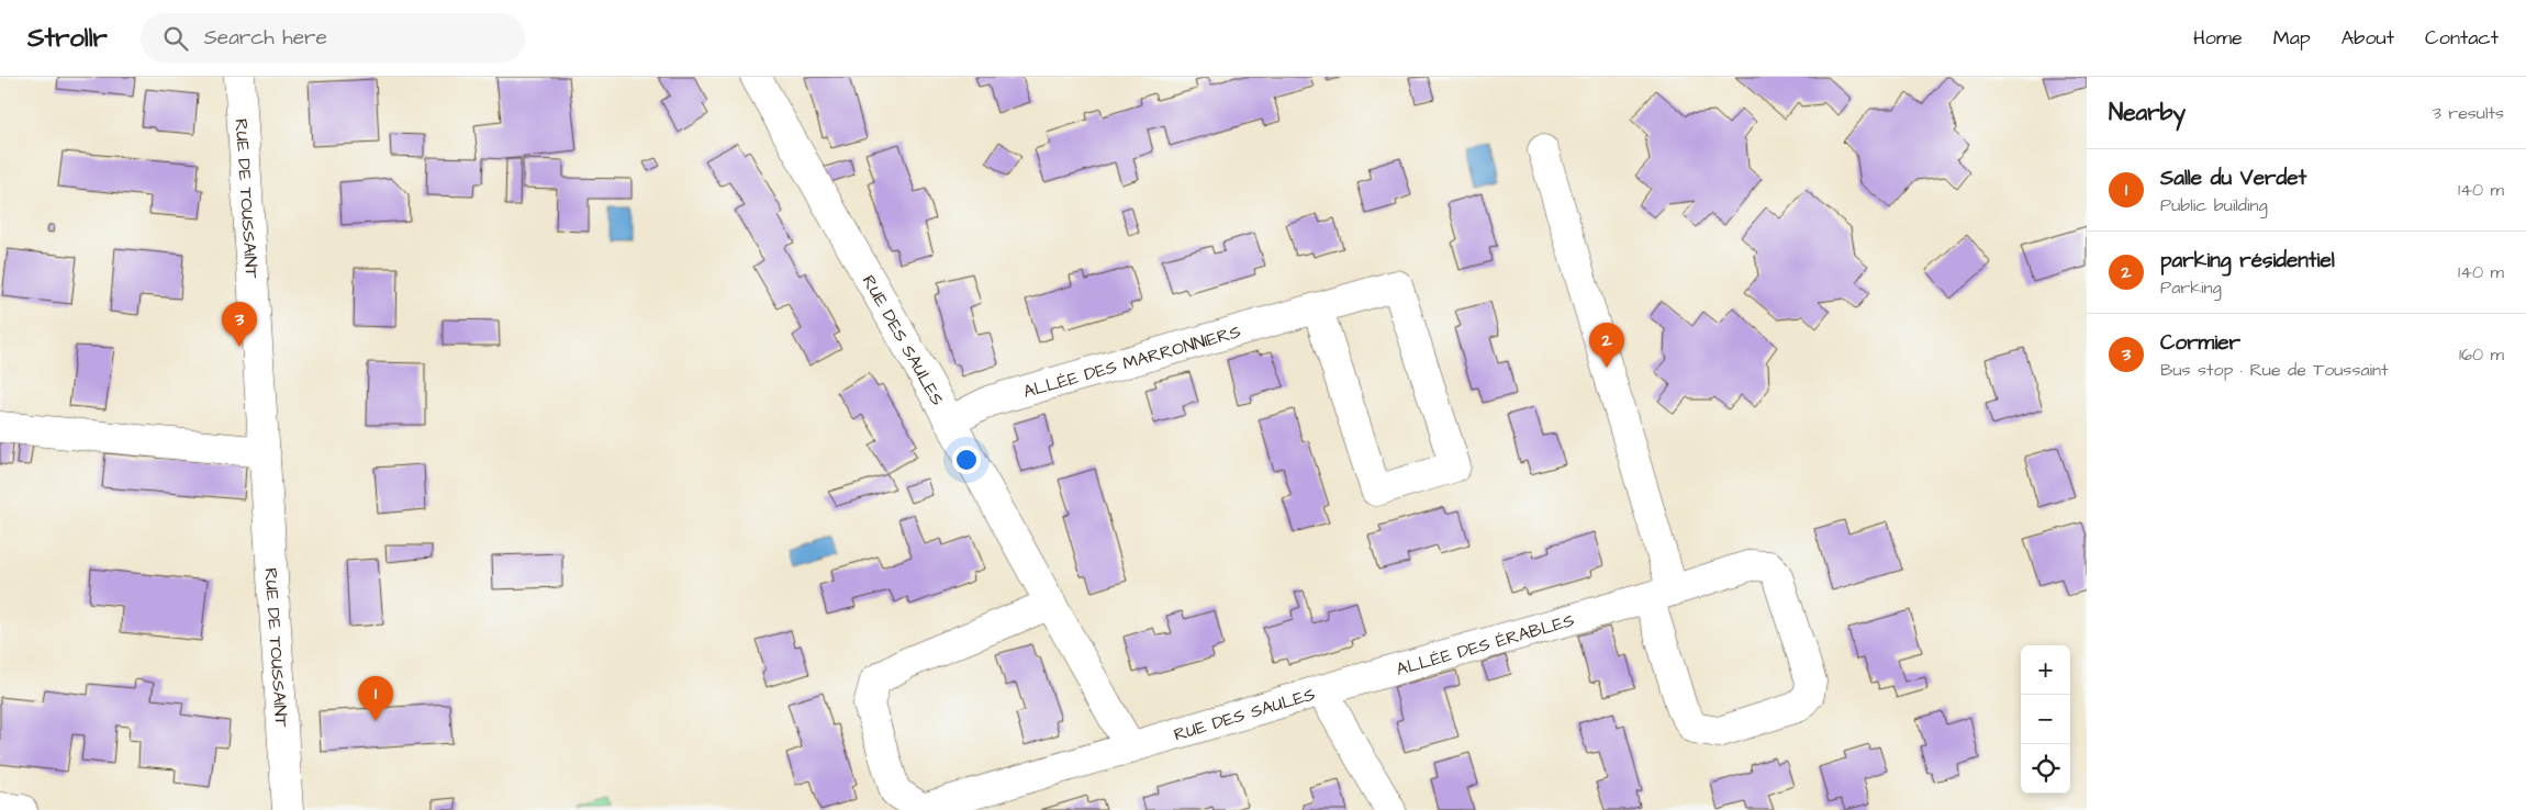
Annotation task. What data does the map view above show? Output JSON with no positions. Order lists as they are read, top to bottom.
{
  "streets": {
    "street": [
      "RUE DE TOUSSAINT",
      "RUE DES SAULES",
      "ALLÉE DES MARRONNIERS",
      "ALLÉE DES ÉRABLES"
    ]
  },
  "crossings": [
    ["RUE DES SAULES", "ALLÉE DES MARRONNIERS"],
    ["RUE DES SAULES", "ALLÉE DES ÉRABLES"]
  ],
  "page": {
    "header": "Strollr",
    "search": "Search here",
    "nav": [
      "Home",
      "Map",
      "About",
      "Contact"
    ],
    "heading": ["Nearby", "3 results"],
    "list": [
      {
        "mark": "1",
        "name": "Salle du Verdet",
        "note": "Public building",
        "value": "140 m"
      },
      {
        "mark": "2",
        "name": "parking résidentiel",
        "note": "Parking",
        "value": "140 m"
      },
      {
        "mark": "3",
        "name": "Cormier",
        "note": "Bus stop · Rue de Toussaint",
        "value": "160 m"
      }
    ],
    "pins": ["3", "2", "1"],
    "map_buttons": ["+", "−"]
  }
}
